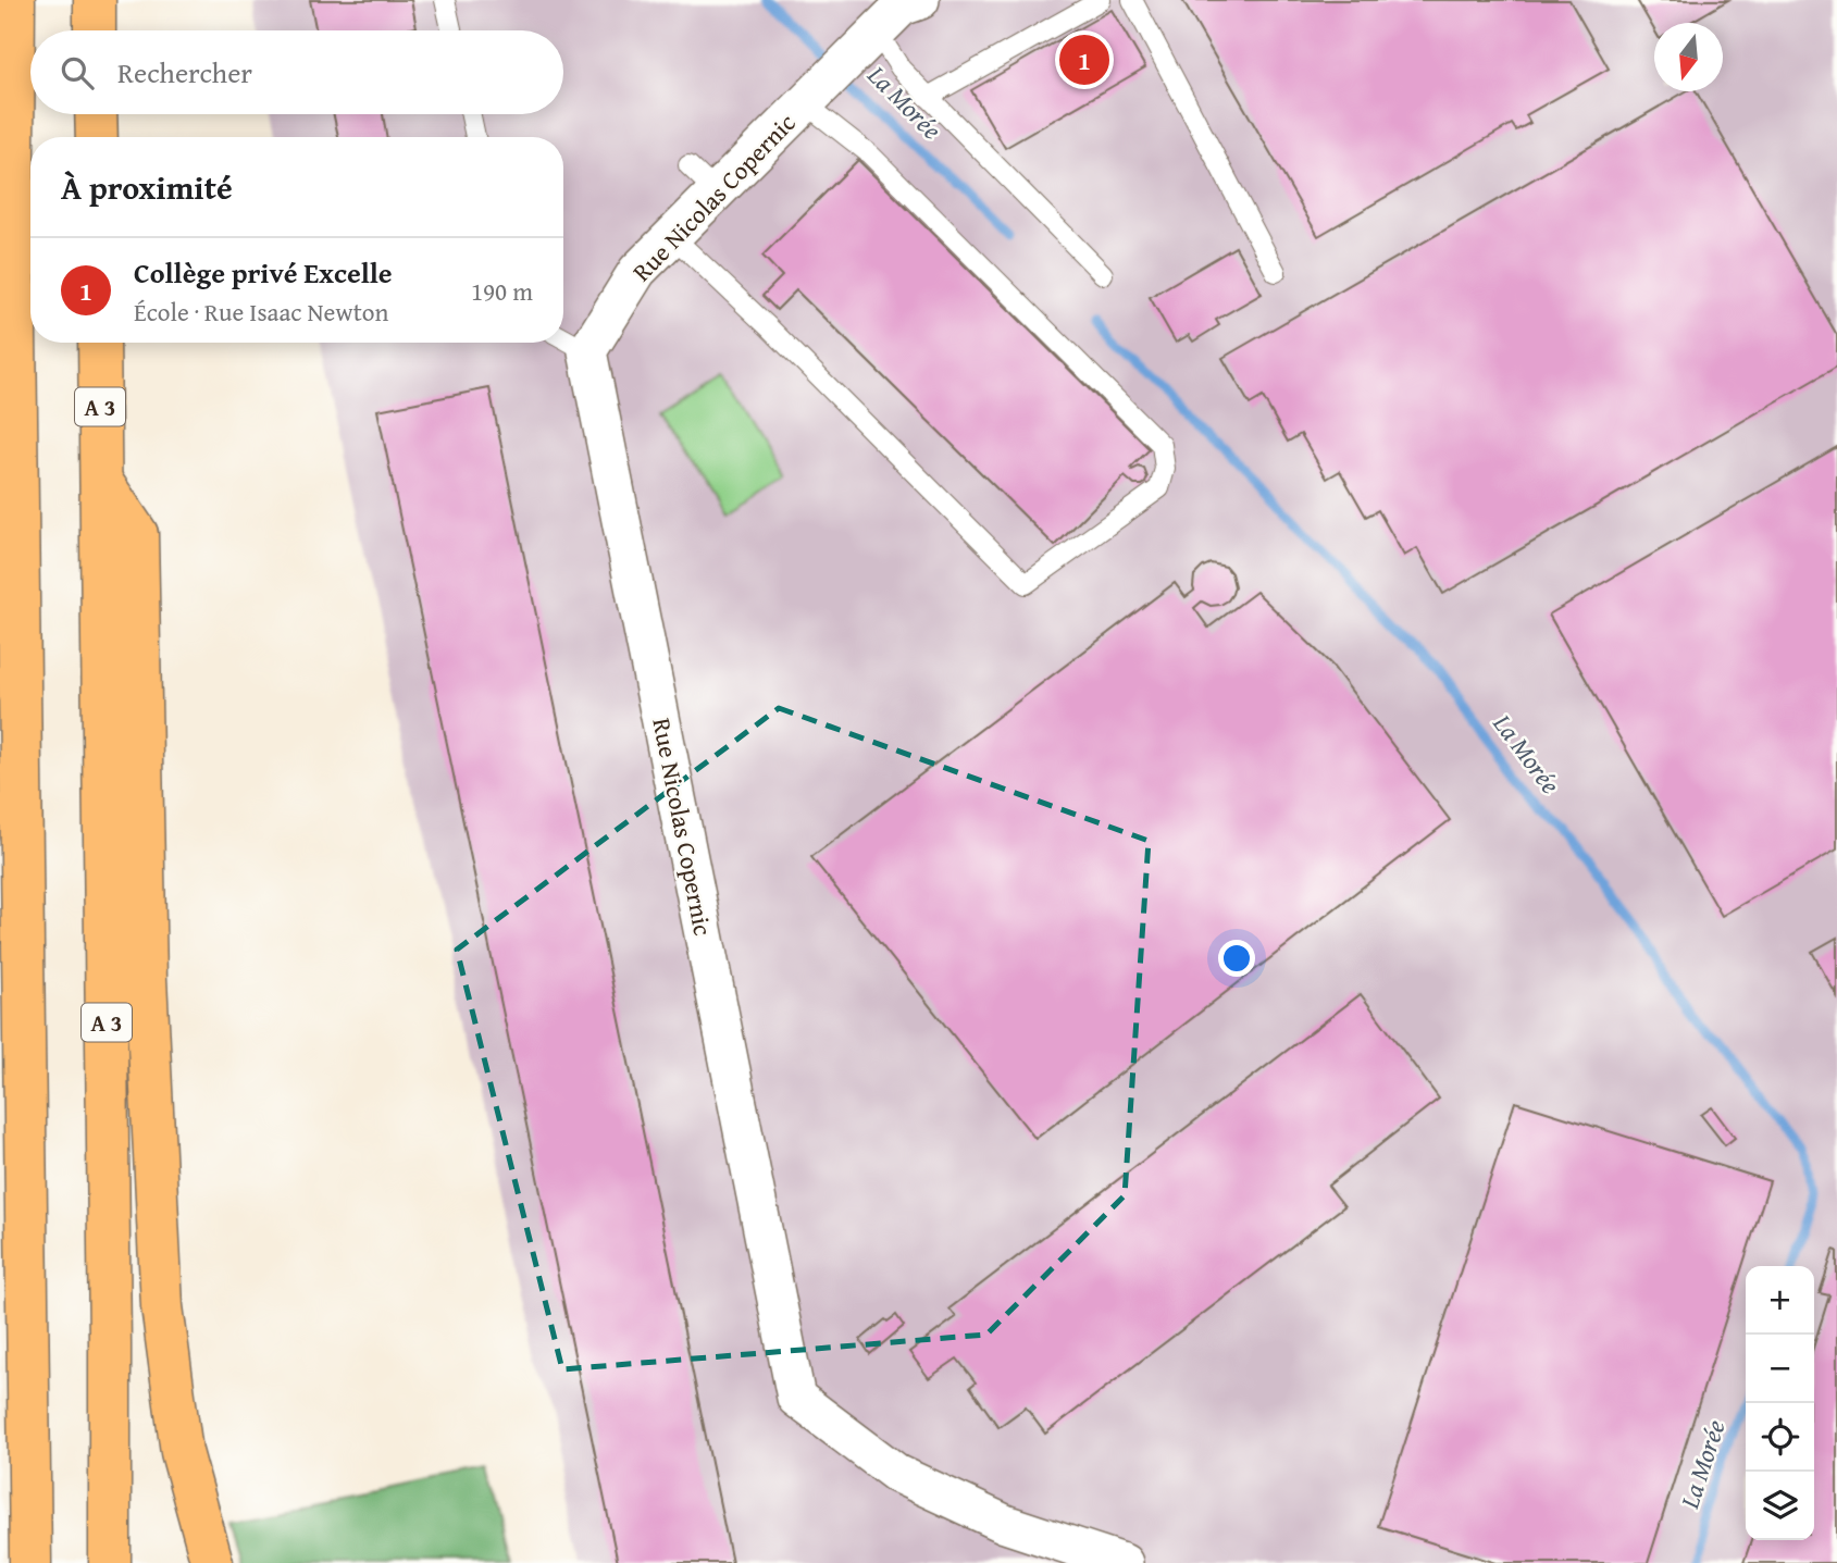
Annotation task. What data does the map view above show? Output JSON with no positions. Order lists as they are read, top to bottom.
{
  "streets": {
    "highway": ["A 3"],
    "street": ["Rue Nicolas Copernic"]
  },
  "water": ["La Morée"],
  "north": "bottom",
  "page": {
    "pins": "1",
    "search": "Rechercher",
    "heading": "À proximité",
    "list": [
      {
        "mark": "1",
        "name": "Collège privé Excelle",
        "note": "École · Rue Isaac Newton",
        "value": "190 m"
      }
    ],
    "map_buttons": ["+", "−"]
  }
}
